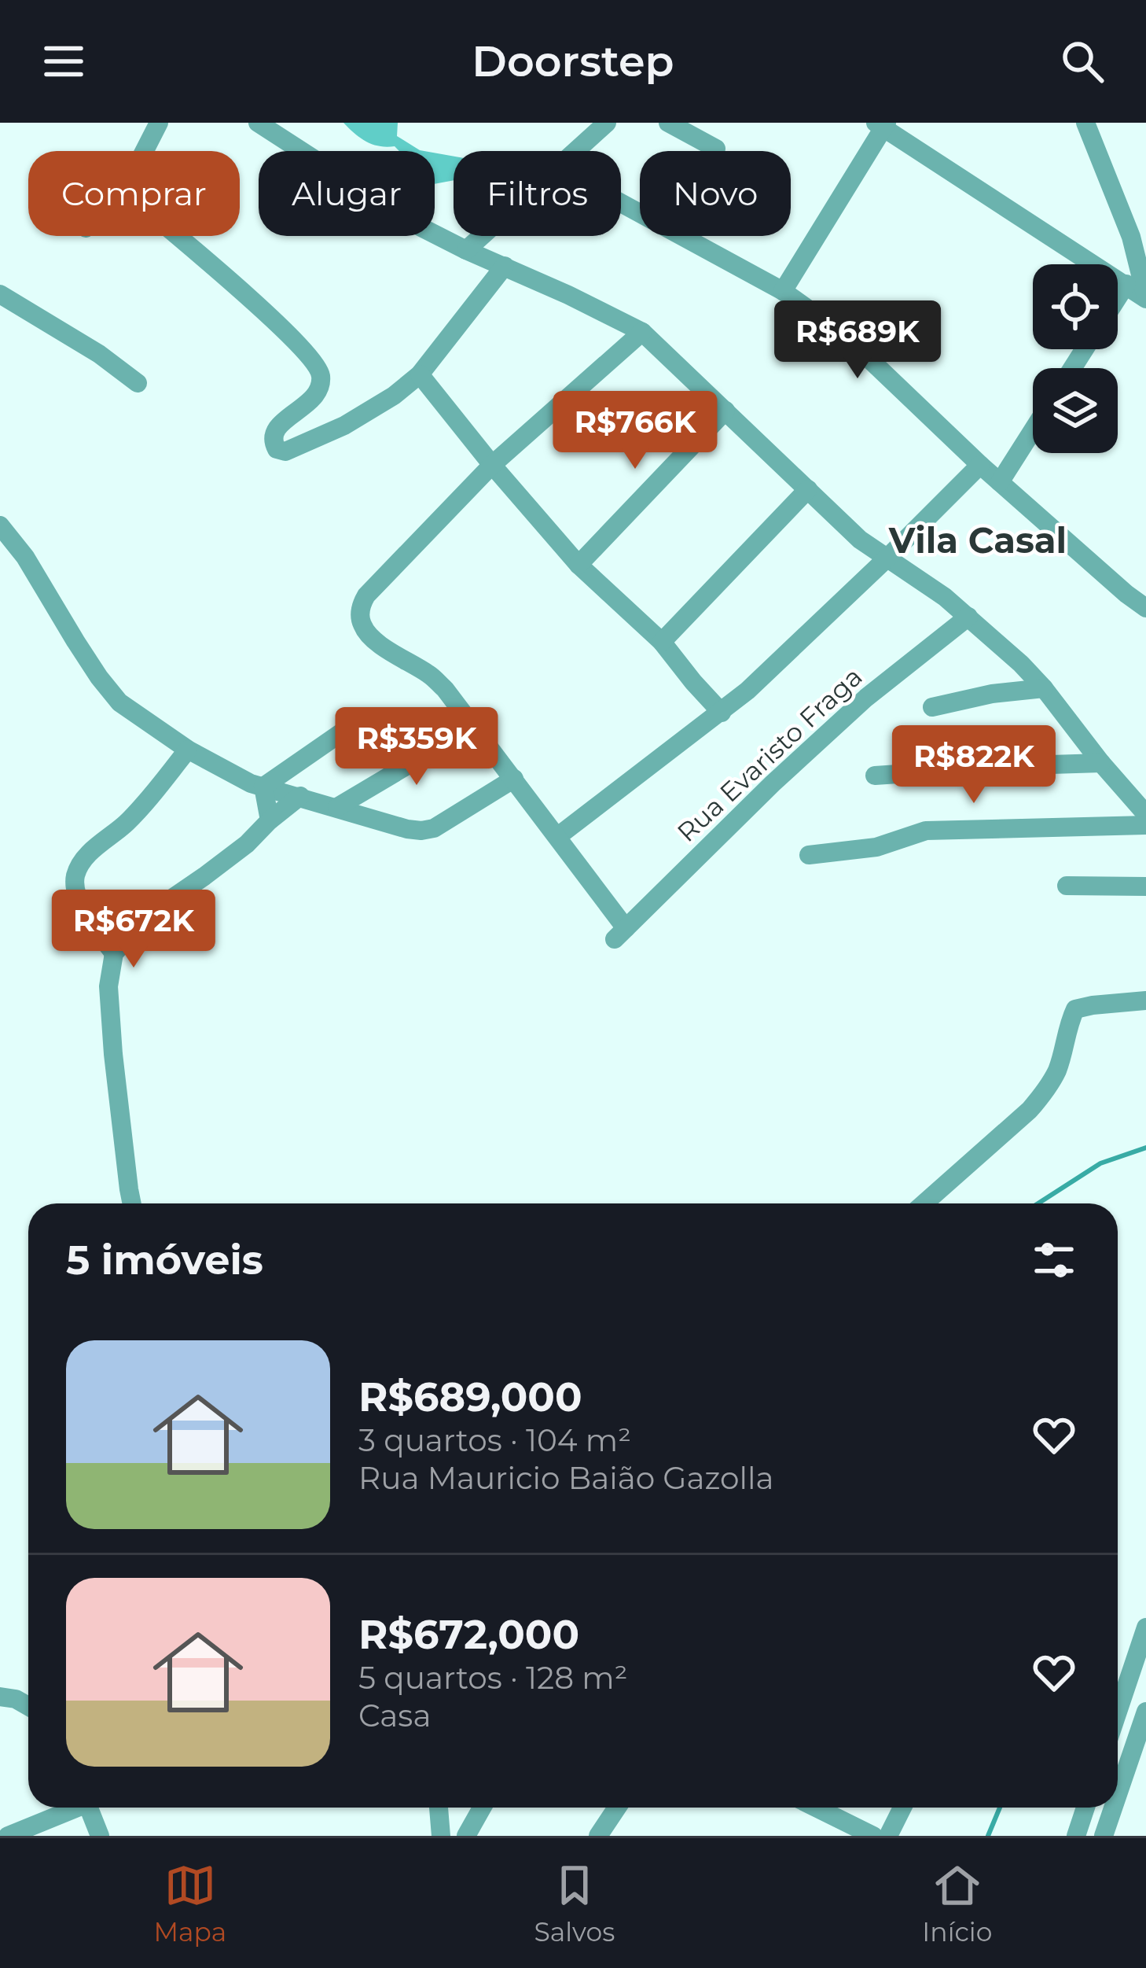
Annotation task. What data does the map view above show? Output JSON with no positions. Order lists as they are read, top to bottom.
{
  "streets": {
    "street": ["Rua Evaristo Fraga"]
  },
  "districts": ["Vila Casal"],
  "page": {
    "header": "Doorstep",
    "chip": [
      "Comprar",
      "Alugar",
      "Filtros",
      "Novo"
    ],
    "price": [
      "R$689K",
      "R$766K",
      "R$359K",
      "R$822K",
      "R$672K"
    ],
    "heading": "5 imóveis",
    "list": [
      {
        "name": "R$689,000",
        "note": "3 quartos · 104 m² · Rua Mauricio Baião Gazolla"
      },
      {
        "name": "R$672,000",
        "note": "5 quartos · 128 m² · Casa"
      }
    ],
    "tabs": ["Mapa", "Salvos", "Início"]
  }
}
